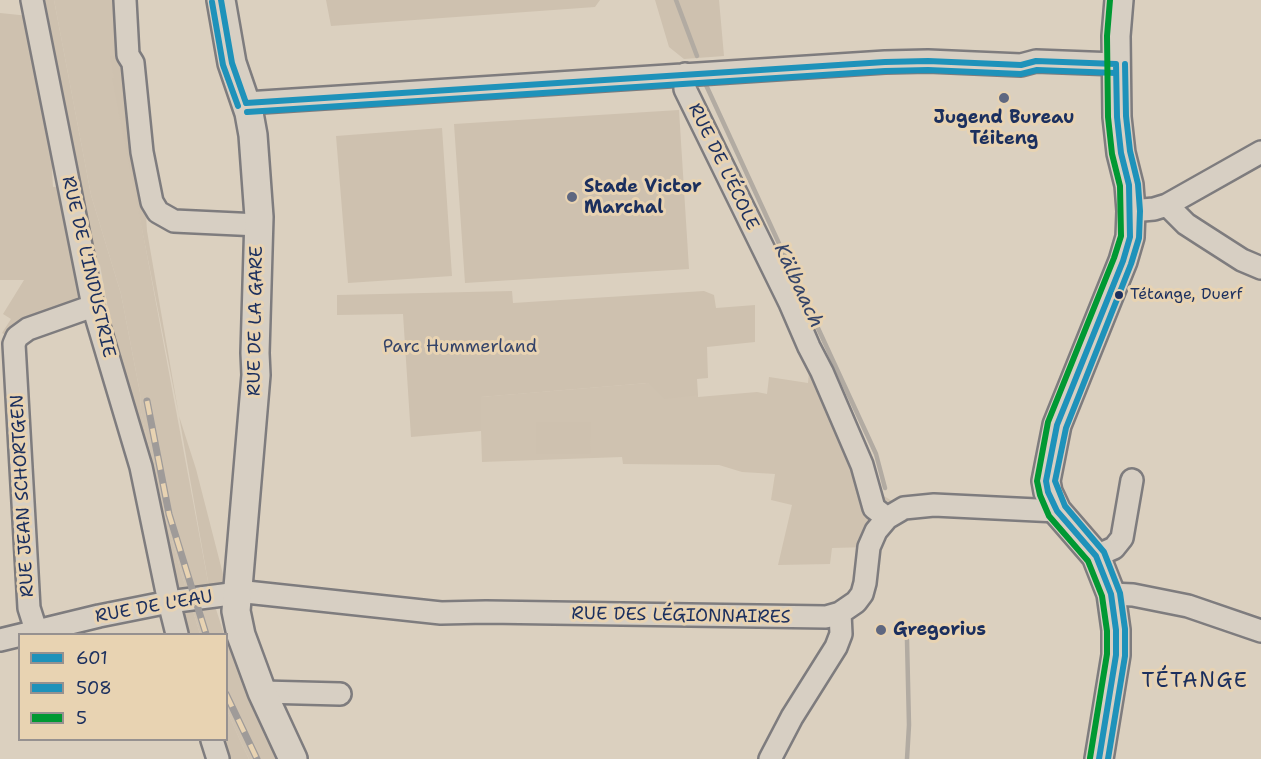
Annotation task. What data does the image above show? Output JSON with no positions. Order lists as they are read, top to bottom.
{
  "streets": {
    "main road": ["RUE DE LA GARE"],
    "street": [
      "RUE DE L'ÉCOLE",
      "RUE DE L'INDUSTRIE",
      "RUE JEAN SCHORTGEN",
      "RUE DE L'EAU",
      "RUE DES LÉGIONNAIRES"
    ]
  },
  "crossings": [
    ["RUE DE L'INDUSTRIE", "RUE JEAN SCHORTGEN"],
    ["RUE DE L'INDUSTRIE", "RUE DE L'EAU"],
    ["RUE DE LA GARE", "RUE DE L'EAU"],
    ["RUE DE LA GARE", "RUE DES LÉGIONNAIRES"],
    ["RUE JEAN SCHORTGEN", "RUE DE L'EAU"],
    ["RUE DE L'EAU", "RUE DES LÉGIONNAIRES"]
  ],
  "districts": ["TÉTANGE"],
  "water": ["Kälbaach"],
  "parks": ["Parc Hummerland"],
  "places": [
    "Jugend Bureau Téiteng",
    "Stade Victor Marchal",
    "Tétange, Duerf",
    "Gregorius"
  ],
  "lines": ["transit line 601", "transit line 5", "transit line 508"],
  "legend": ["601", "508", "5"]
}
